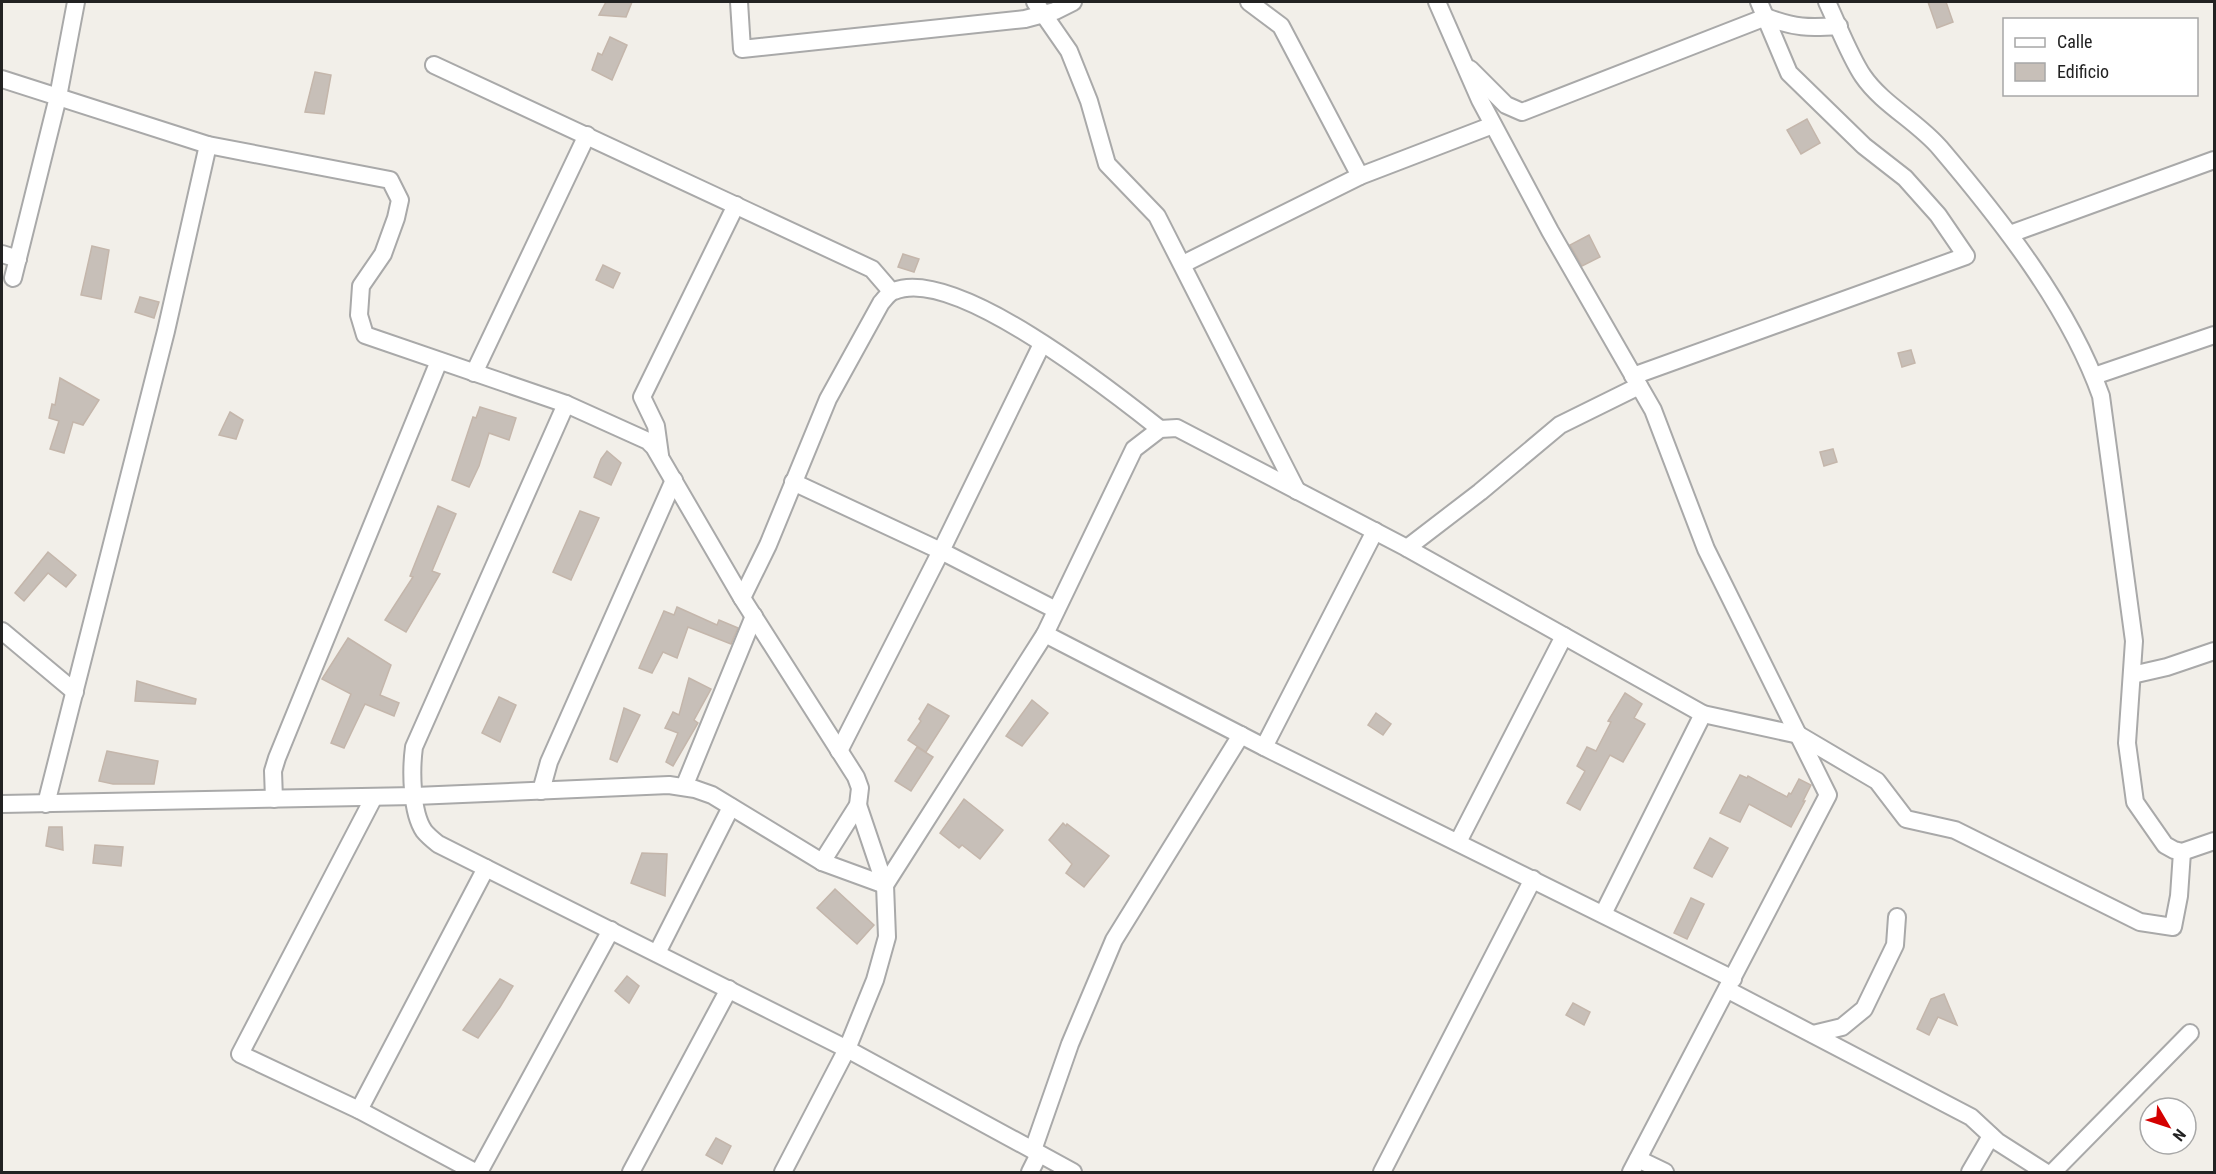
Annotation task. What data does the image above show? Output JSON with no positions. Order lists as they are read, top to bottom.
{
  "legend": ["Calle", "Edificio"],
  "north": "bottom right"
}
